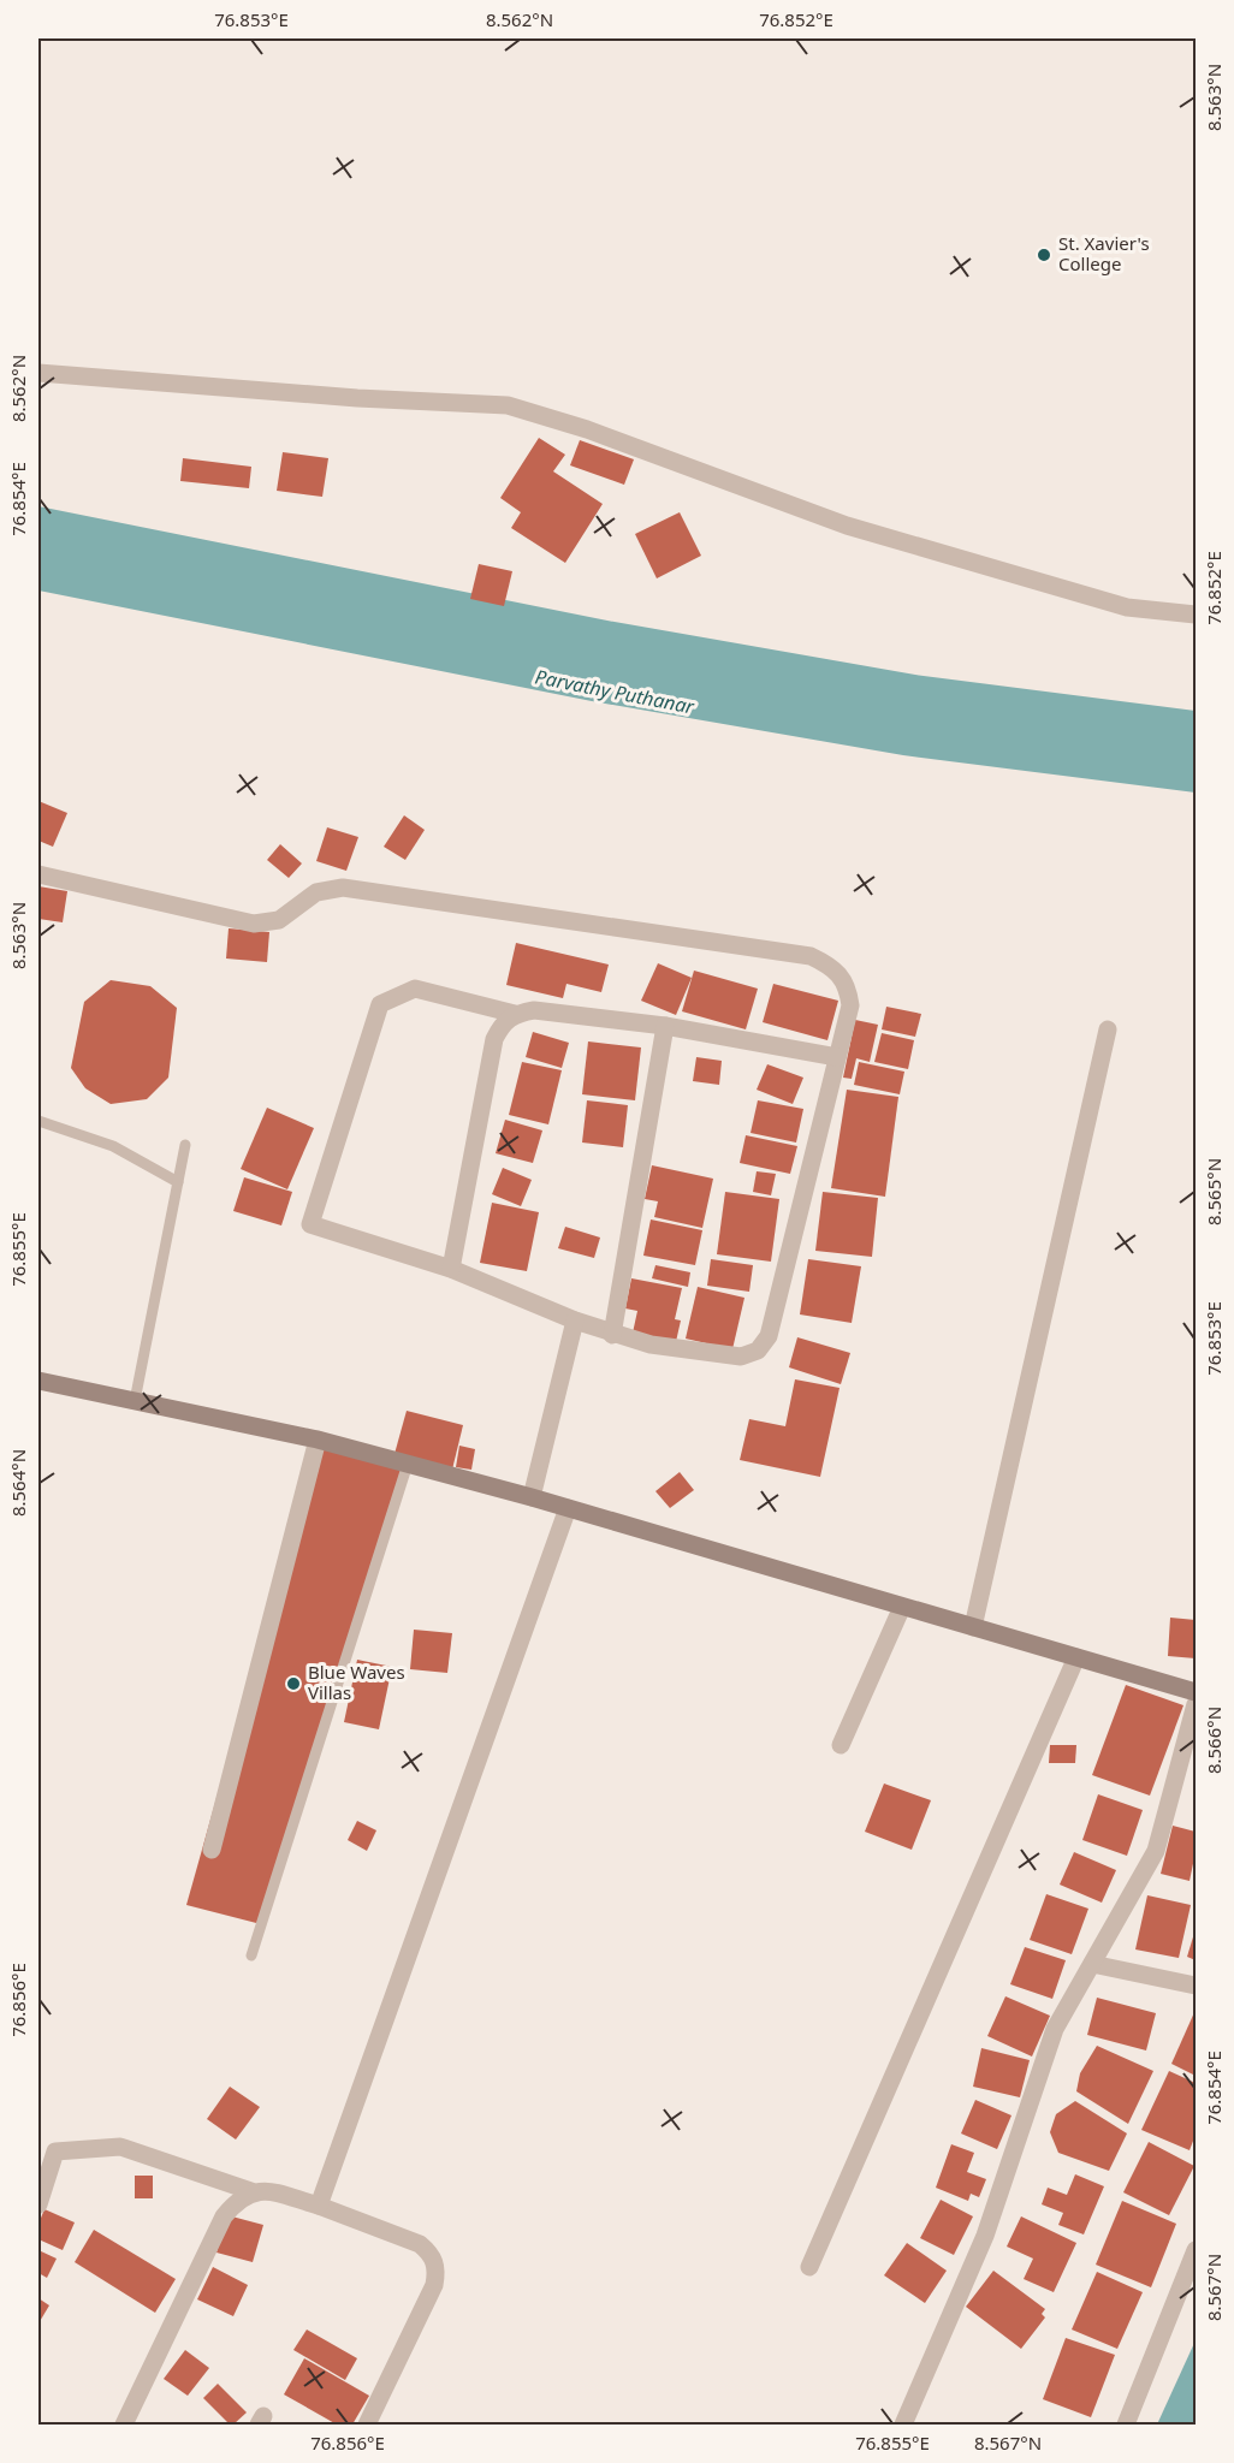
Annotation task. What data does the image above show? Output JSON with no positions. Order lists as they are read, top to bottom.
{
  "water": ["Parvathy Puthanar"],
  "places": ["St. Xavier's College", "Blue Waves Villas"],
  "coordinates": [
    "76.853°E",
    "8.562°N",
    "76.852°E",
    "8.563°N",
    "76.854°E",
    "8.565°N",
    "76.855°E",
    "8.564°N",
    "8.566°N",
    "76.856°E",
    "8.567°N"
  ]
}
